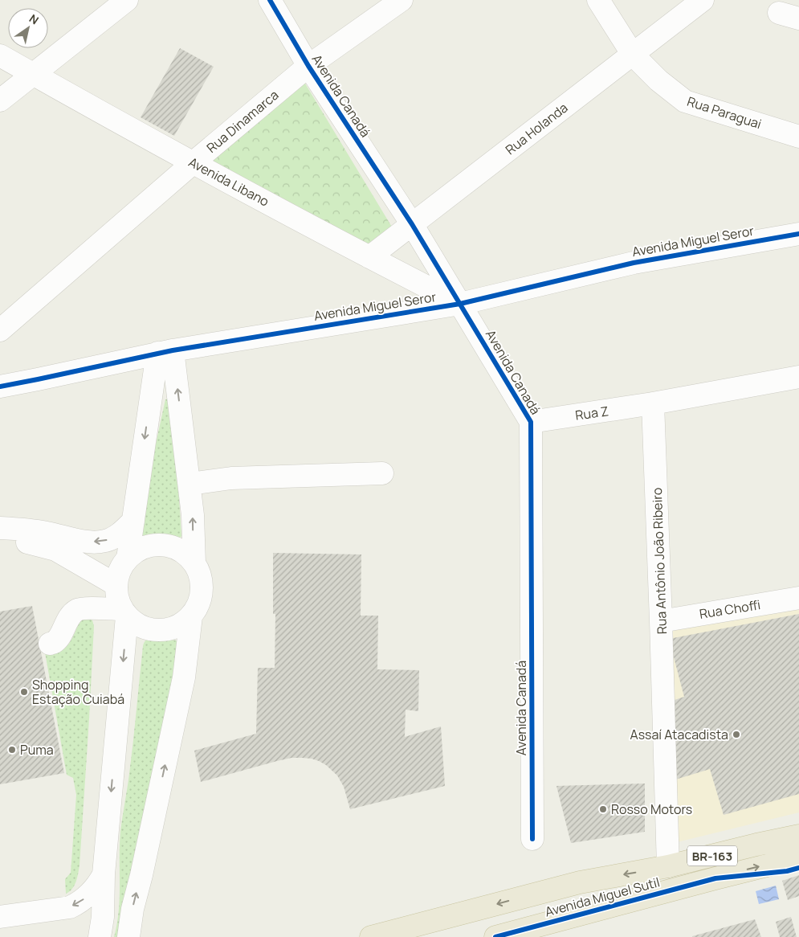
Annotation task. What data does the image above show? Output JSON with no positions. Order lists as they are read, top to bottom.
{
  "streets": {
    "highway": ["BR-163", "Avenida Miguel Sutil"],
    "street": [
      "Avenida Canadá",
      "Rua Paraguai",
      "Rua Dinamarca",
      "Rua Holanda",
      "Avenida Libano",
      "Avenida Miguel Seror",
      "Rua Z",
      "Rua Antônio João Ribeiro",
      "Rua Choffi"
    ]
  },
  "crossings": [
    ["Avenida Canadá", "Rua Dinamarca"],
    ["Avenida Canadá", "Rua Holanda"],
    ["Avenida Canadá", "Avenida Libano"],
    ["Avenida Canadá", "Avenida Miguel Seror"],
    ["Avenida Canadá", "Rua Z"],
    ["Rua Paraguai", "Rua Holanda"],
    ["Rua Dinamarca", "Avenida Libano"],
    ["Rua Holanda", "Avenida Libano"],
    ["Avenida Libano", "Avenida Miguel Seror"],
    ["Rua Z", "Rua Antônio João Ribeiro"],
    ["Rua Antônio João Ribeiro", "Rua Choffi"],
    ["Rua Antônio João Ribeiro", "Avenida Miguel Sutil"]
  ],
  "places": [
    "Shopping Estação Cuiabá",
    "Assaí Atacadista",
    "Puma",
    "Rosso Motors"
  ],
  "north": "top right"
}
